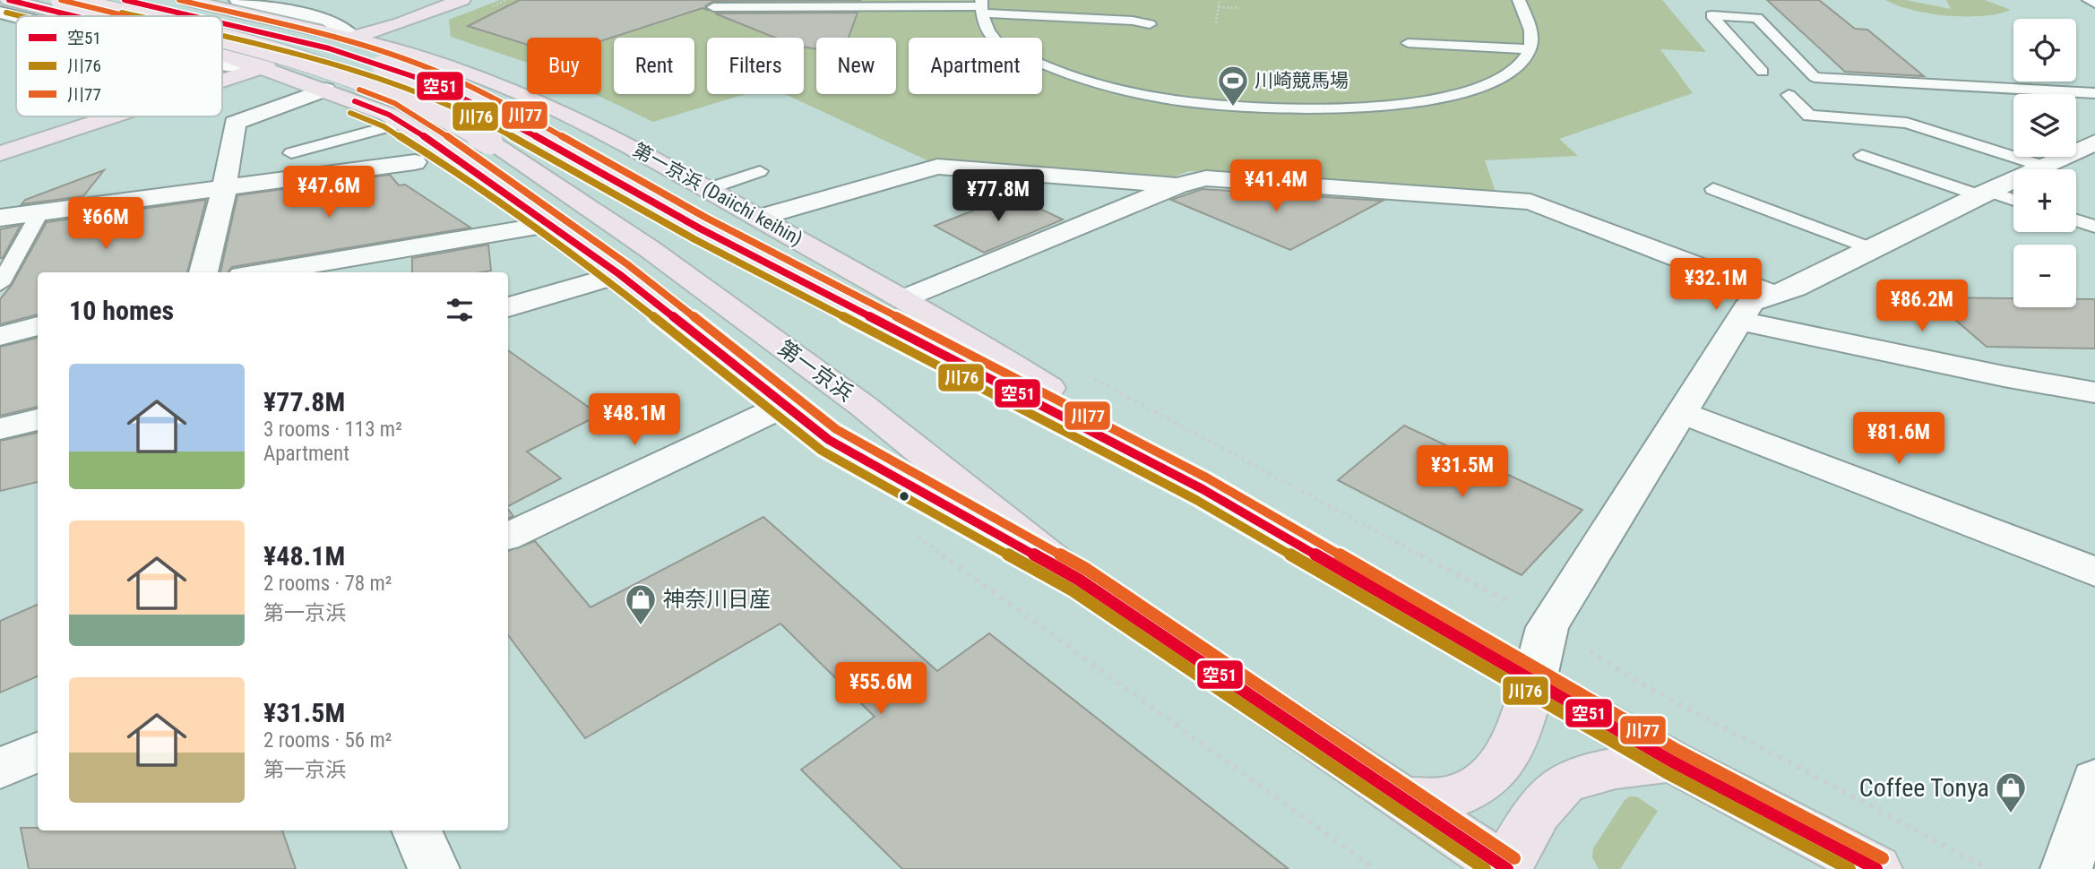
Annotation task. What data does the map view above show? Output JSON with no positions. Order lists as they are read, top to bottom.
{
  "streets": {
    "highway": ["第一京浜 (Daiichi keihin)", "第一京浜"]
  },
  "places": {
    "sports": ["川崎競馬場"],
    "shop": ["神奈川日産", "Coffee Tonya"]
  },
  "lines": ["transit line 空51", "transit line 川77", "transit line 川76"],
  "legend": ["空51", "川76", "川77"],
  "page": {
    "map_buttons": ["+", "−"],
    "chip": [
      "Buy",
      "Rent",
      "Filters",
      "New",
      "Apartment"
    ],
    "price": [
      "¥41.4M",
      "¥47.6M",
      "¥77.8M",
      "¥66M",
      "¥32.1M",
      "¥86.2M",
      "¥48.1M",
      "¥81.6M",
      "¥31.5M",
      "¥55.6M"
    ],
    "heading": "10 homes",
    "list": [
      {
        "name": "¥77.8M",
        "note": "3 rooms · 113 m² · Apartment"
      },
      {
        "name": "¥48.1M",
        "note": "2 rooms · 78 m² · 第一京浜"
      },
      {
        "name": "¥31.5M",
        "note": "2 rooms · 56 m² · 第一京浜"
      }
    ]
  }
}
